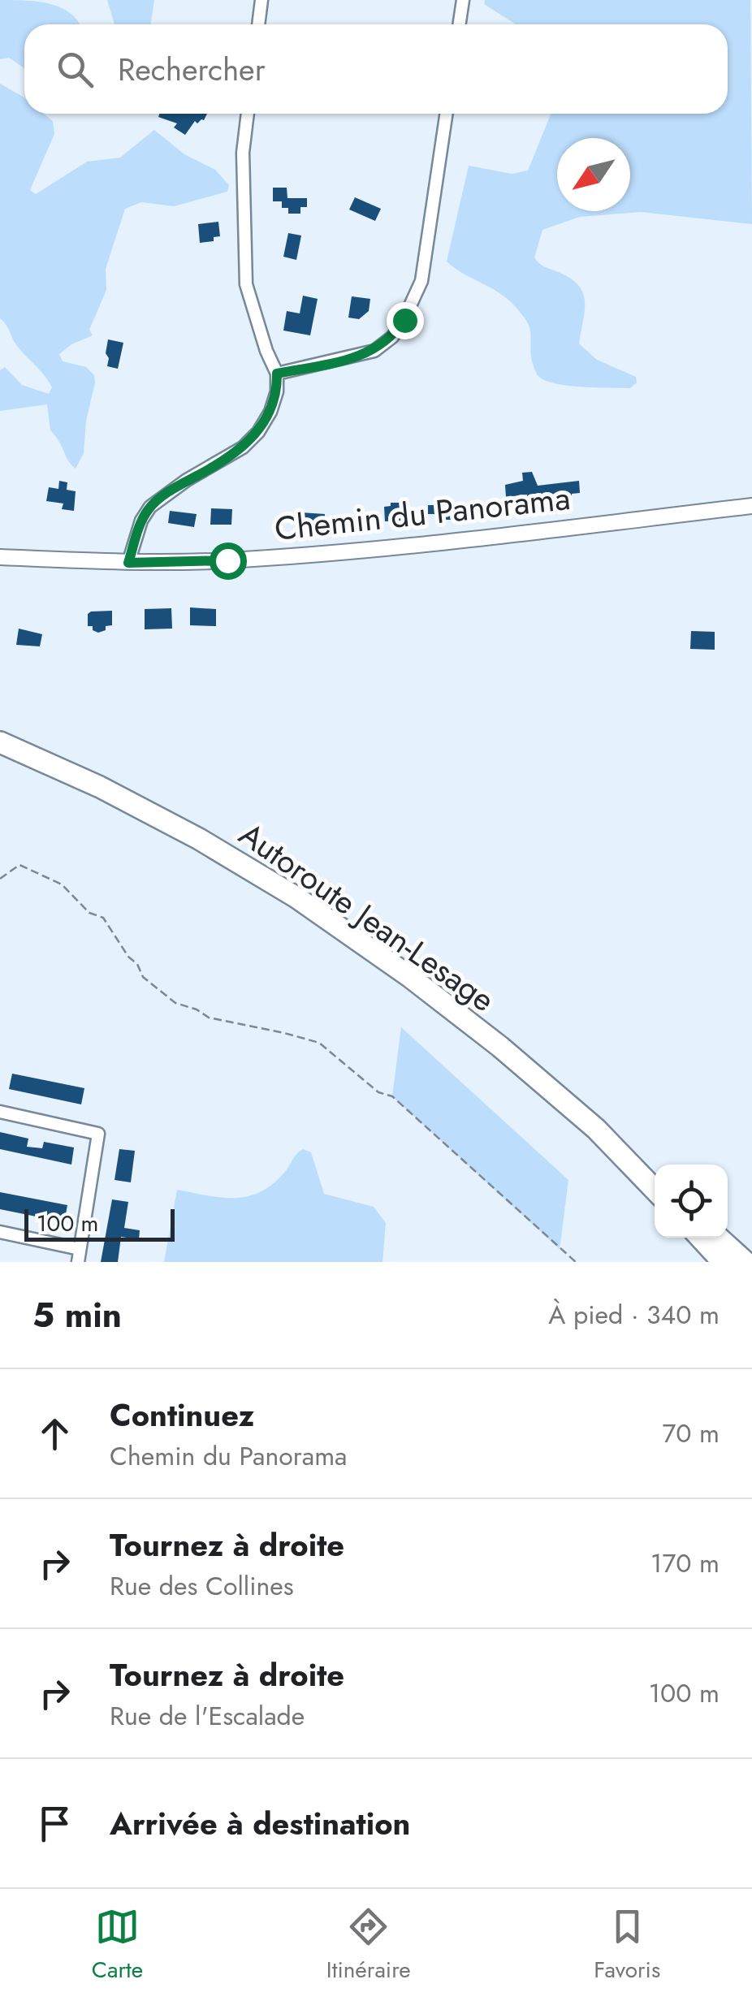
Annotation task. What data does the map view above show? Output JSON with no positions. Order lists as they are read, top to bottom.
{
  "streets": {
    "highway": ["Autoroute Jean-Lesage"],
    "street": ["Chemin du Panorama"]
  },
  "scale_bar": "100 m",
  "north": "bottom left",
  "page": {
    "search": "Rechercher",
    "scale": "100 m",
    "heading": ["5 min", "À pied · 340 m"],
    "list": [
      ["Continuez", "Chemin du Panorama", "70 m"],
      ["Tournez à droite", "Rue des Collines", "170 m"],
      ["Tournez à droite", "Rue de l'Escalade", "100 m"],
      "Arrivée à destination"
    ],
    "nav": ["Carte", "Itinéraire", "Favoris"]
  }
}
